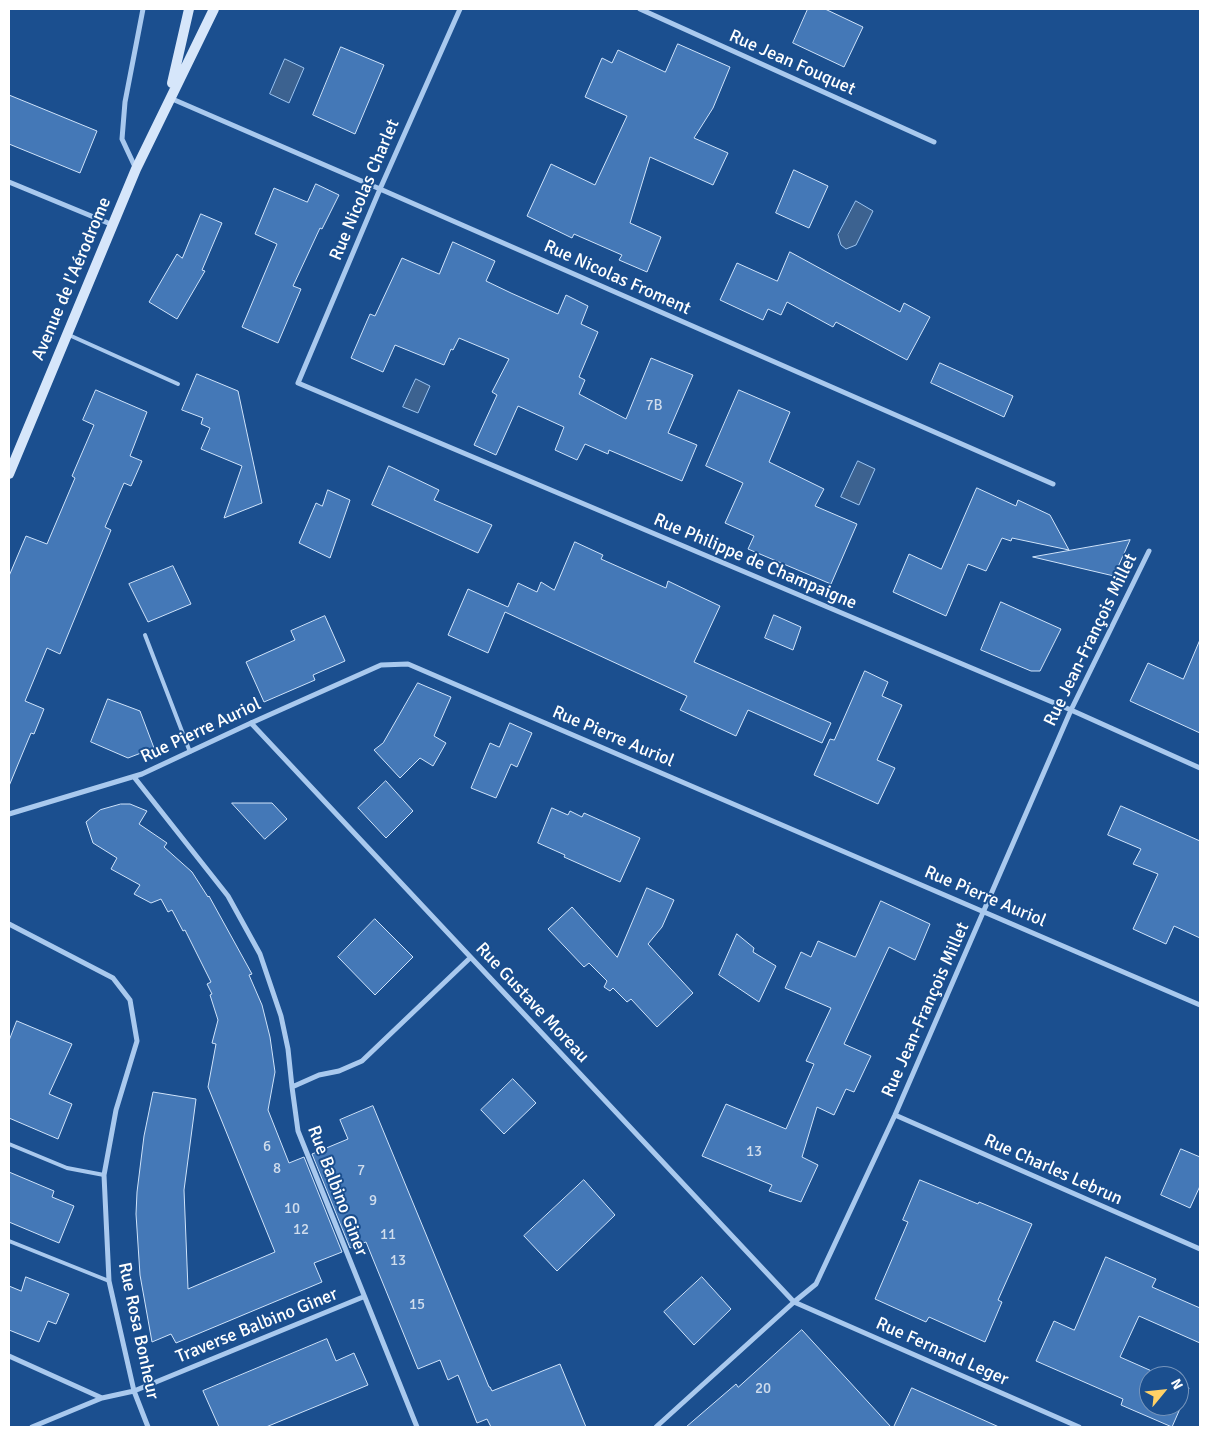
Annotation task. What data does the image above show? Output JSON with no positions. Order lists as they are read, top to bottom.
{
  "streets": {
    "main road": ["Avenue de l'Aérodrome"],
    "street": [
      "Rue Jean Fouquet",
      "Rue Nicolas Charlet",
      "Rue Nicolas Froment",
      "Rue Philippe de Champaigne",
      "Rue Jean-François Millet",
      "Rue Pierre Auriol",
      "Rue Gustave Moreau",
      "Rue Charles Lebrun",
      "Rue Balbino Giner",
      "Traverse Balbino Giner",
      "Rue Rosa Bonheur",
      "Rue Fernand Leger"
    ]
  },
  "crossings": [
    ["Rue Nicolas Charlet", "Rue Nicolas Froment"],
    ["Rue Nicolas Charlet", "Rue Philippe de Champaigne"],
    ["Rue Nicolas Froment", "Avenue de l'Aérodrome"],
    ["Rue Philippe de Champaigne", "Rue Jean-François Millet"],
    ["Rue Jean-François Millet", "Rue Pierre Auriol"],
    ["Rue Jean-François Millet", "Rue Gustave Moreau"],
    ["Rue Jean-François Millet", "Rue Charles Lebrun"],
    ["Rue Jean-François Millet", "Rue Fernand Leger"],
    ["Rue Pierre Auriol", "Rue Gustave Moreau"],
    ["Rue Pierre Auriol", "Rue Balbino Giner"],
    ["Rue Gustave Moreau", "Rue Fernand Leger"],
    ["Rue Balbino Giner", "Traverse Balbino Giner"],
    ["Traverse Balbino Giner", "Rue Rosa Bonheur"]
  ],
  "house_numbers": [
    "7B",
    "6",
    "13",
    "8",
    "7",
    "9",
    "10",
    "12",
    "11",
    "13",
    "15",
    "20"
  ],
  "north": "top right"
}
